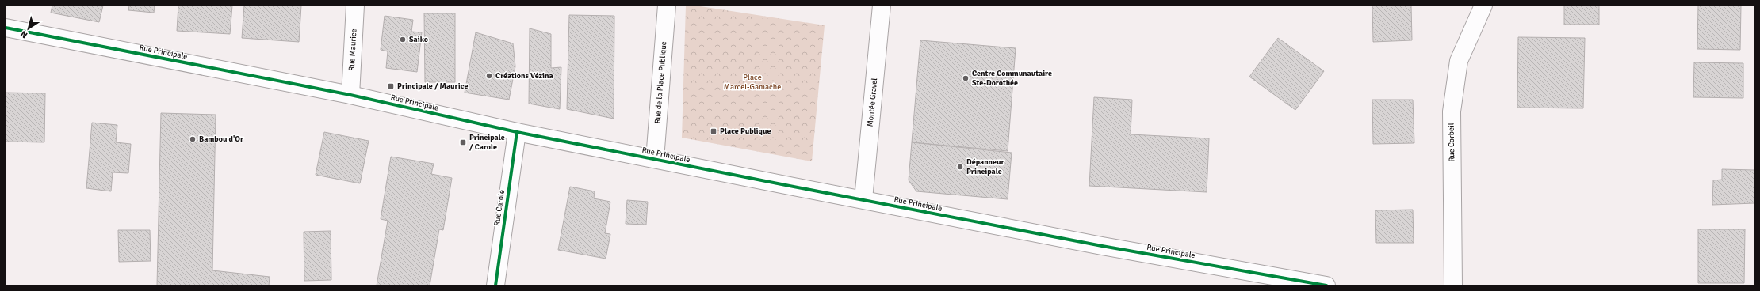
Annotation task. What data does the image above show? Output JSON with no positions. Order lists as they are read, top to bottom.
{
  "streets": {
    "street": [
      "Rue Maurice",
      "Rue Principale",
      "Rue de la Place Publique",
      "Montée Gravel",
      "Rue Corbeil",
      "Rue Carole"
    ]
  },
  "crossings": [
    ["Rue Maurice", "Rue Principale"],
    ["Rue Principale", "Rue de la Place Publique"],
    ["Rue Principale", "Montée Gravel"],
    ["Rue Principale", "Rue Carole"]
  ],
  "parks": ["Place Marcel-Gamache"],
  "places": {
    "other": [
      "Saiko",
      "Créations Vézina",
      "Centre Communautaire Ste-Dorothée",
      "Bambou d'Or",
      "Dépanneur Principale"
    ],
    "transit": ["Principale / Maurice", "Place Publique", "Principale / Carole"]
  },
  "north": "bottom left"
}
